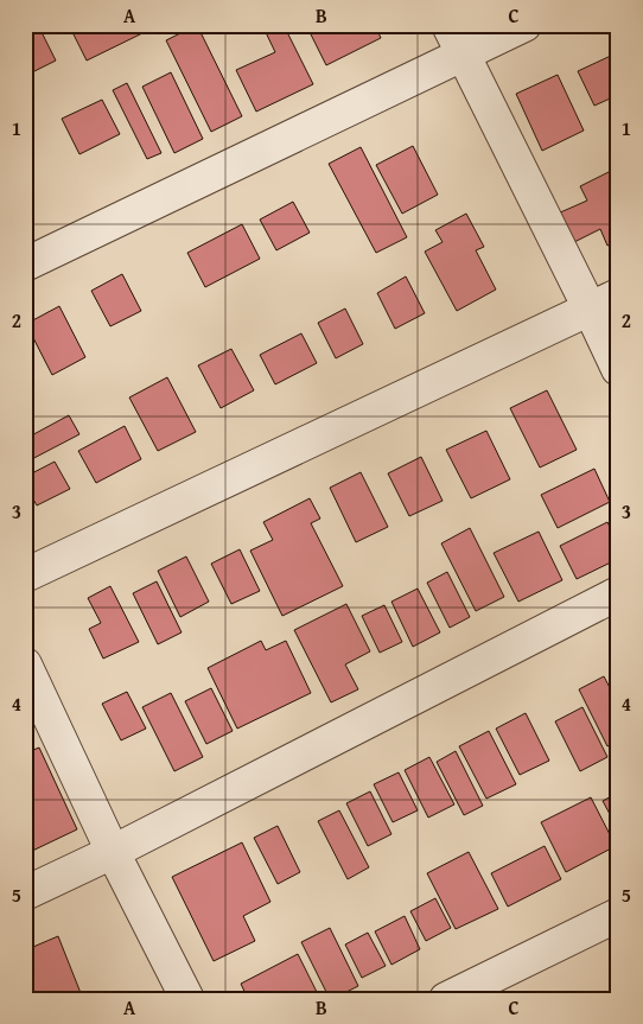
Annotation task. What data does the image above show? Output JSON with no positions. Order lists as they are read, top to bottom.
{
  "grid": {
    "columns": ["A", "B", "C"],
    "rows": [
      "1",
      "2",
      "3",
      "4",
      "5"
    ]
  }
}
